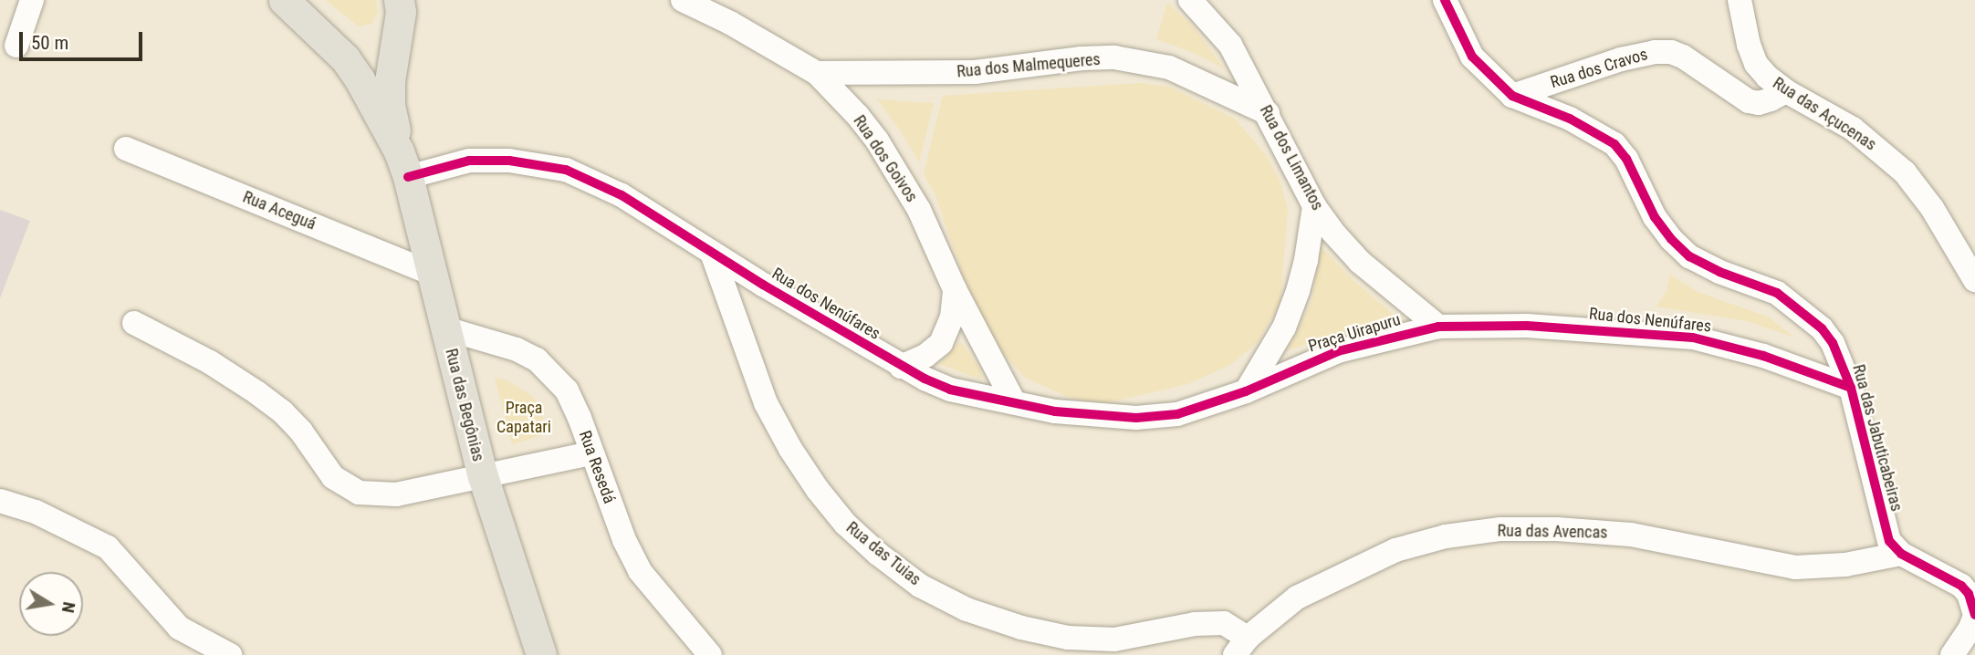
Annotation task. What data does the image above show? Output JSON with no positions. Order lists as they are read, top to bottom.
{
  "streets": {
    "main road": ["Rua das Begônias"],
    "street": [
      "Rua dos Malmequeres",
      "Rua dos Cravos",
      "Rua das Açucenas",
      "Rua dos Limantos",
      "Rua dos Goivos",
      "Rua Aceguá",
      "Rua dos Nenúfares",
      "Praça Uirapuru",
      "Rua das Jabuticabeiras",
      "Rua Resedá",
      "Rua das Avencas",
      "Rua das Tuias"
    ]
  },
  "crossings": [
    ["Rua dos Malmequeres", "Rua dos Limantos"],
    ["Rua dos Malmequeres", "Rua dos Goivos"],
    ["Rua dos Cravos", "Rua das Açucenas"],
    ["Rua dos Cravos", "Rua das Jabuticabeiras"],
    ["Rua dos Limantos", "Rua dos Nenúfares"],
    ["Rua dos Limantos", "Praça Uirapuru"],
    ["Rua dos Goivos", "Rua dos Nenúfares"],
    ["Rua Aceguá", "Rua das Begônias"],
    ["Rua dos Nenúfares", "Praça Uirapuru"],
    ["Rua dos Nenúfares", "Rua das Begônias"],
    ["Rua dos Nenúfares", "Rua das Jabuticabeiras"],
    ["Rua dos Nenúfares", "Rua das Tuias"],
    ["Rua das Begônias", "Rua Resedá"],
    ["Rua das Jabuticabeiras", "Rua das Avencas"],
    ["Rua das Avencas", "Rua das Tuias"]
  ],
  "parks": ["Praça Capatari"],
  "scale_bar": "50 m",
  "north": "right"
}
